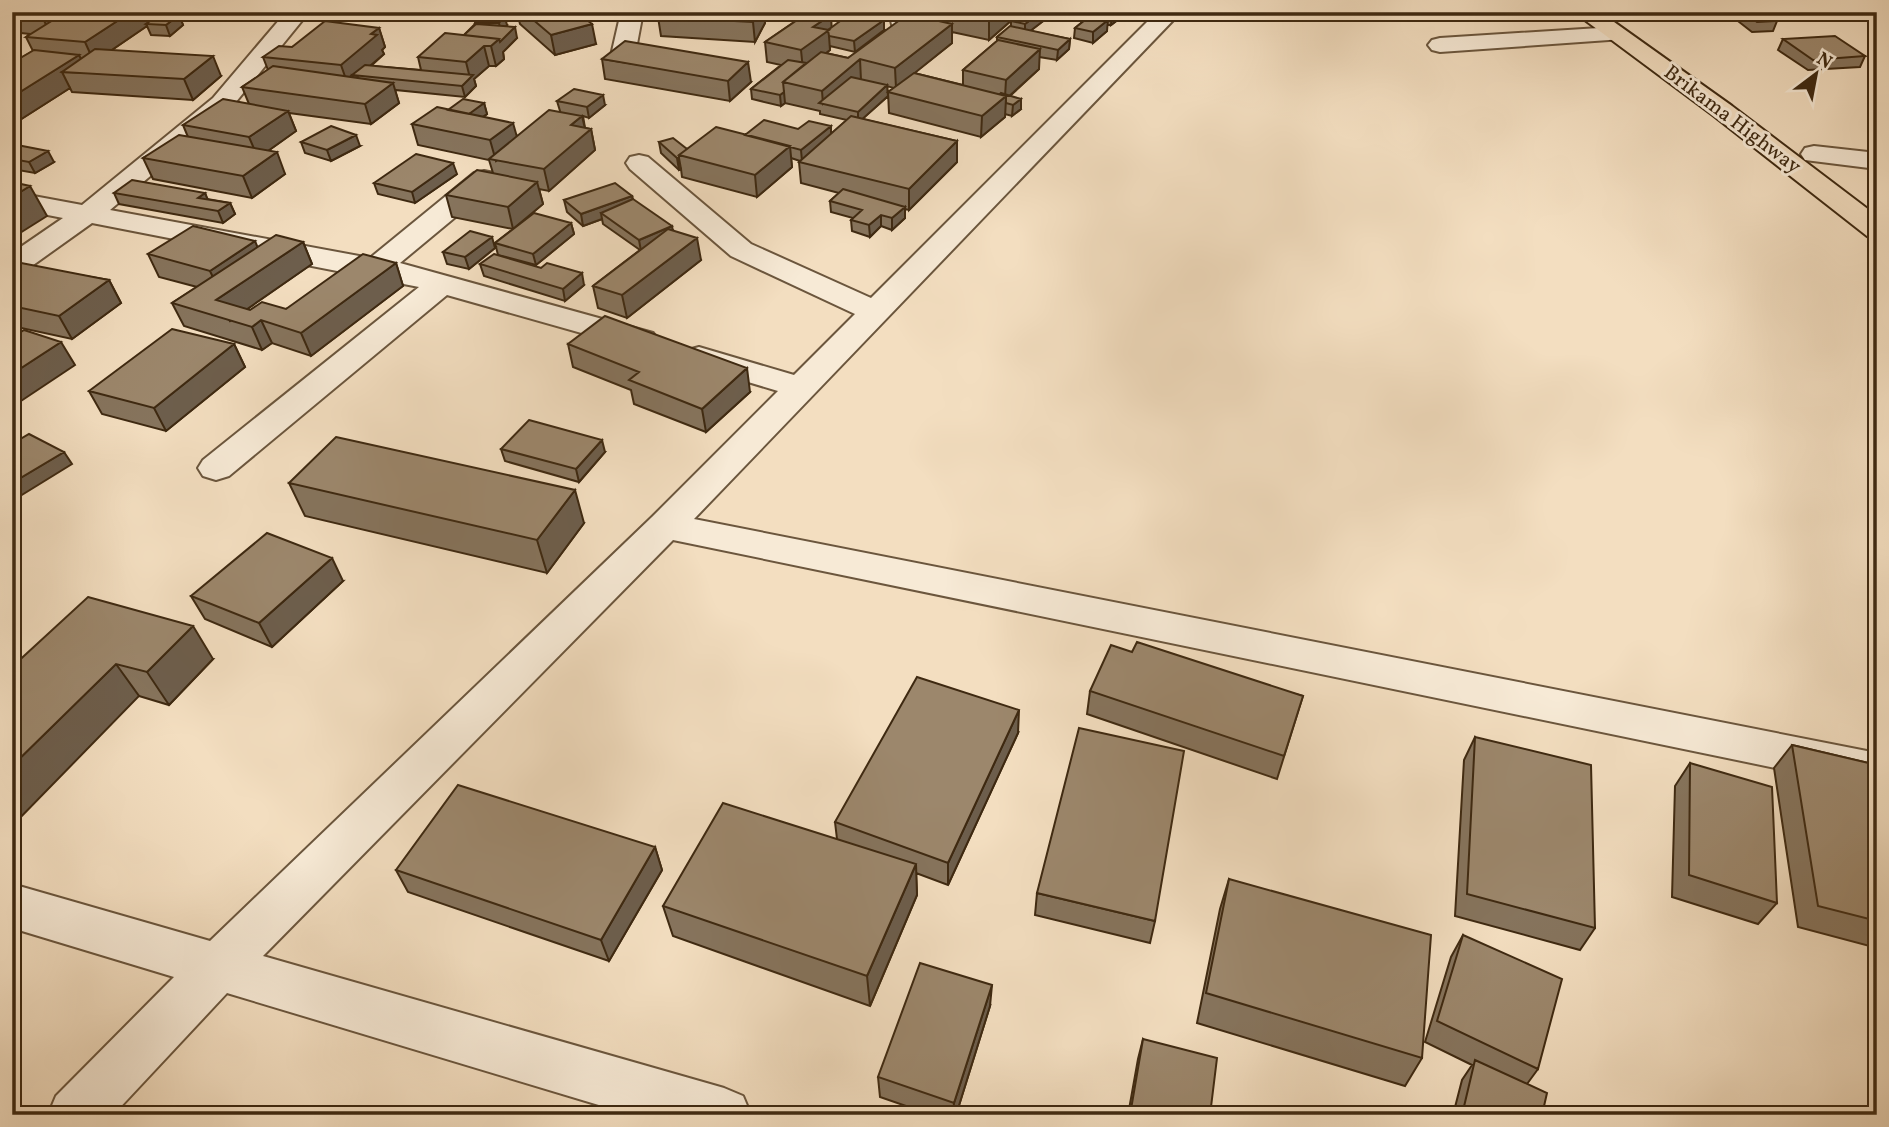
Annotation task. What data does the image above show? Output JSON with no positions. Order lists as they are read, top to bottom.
{
  "streets": {
    "highway": ["Brikama Highway"]
  },
  "north": "top right"
}
